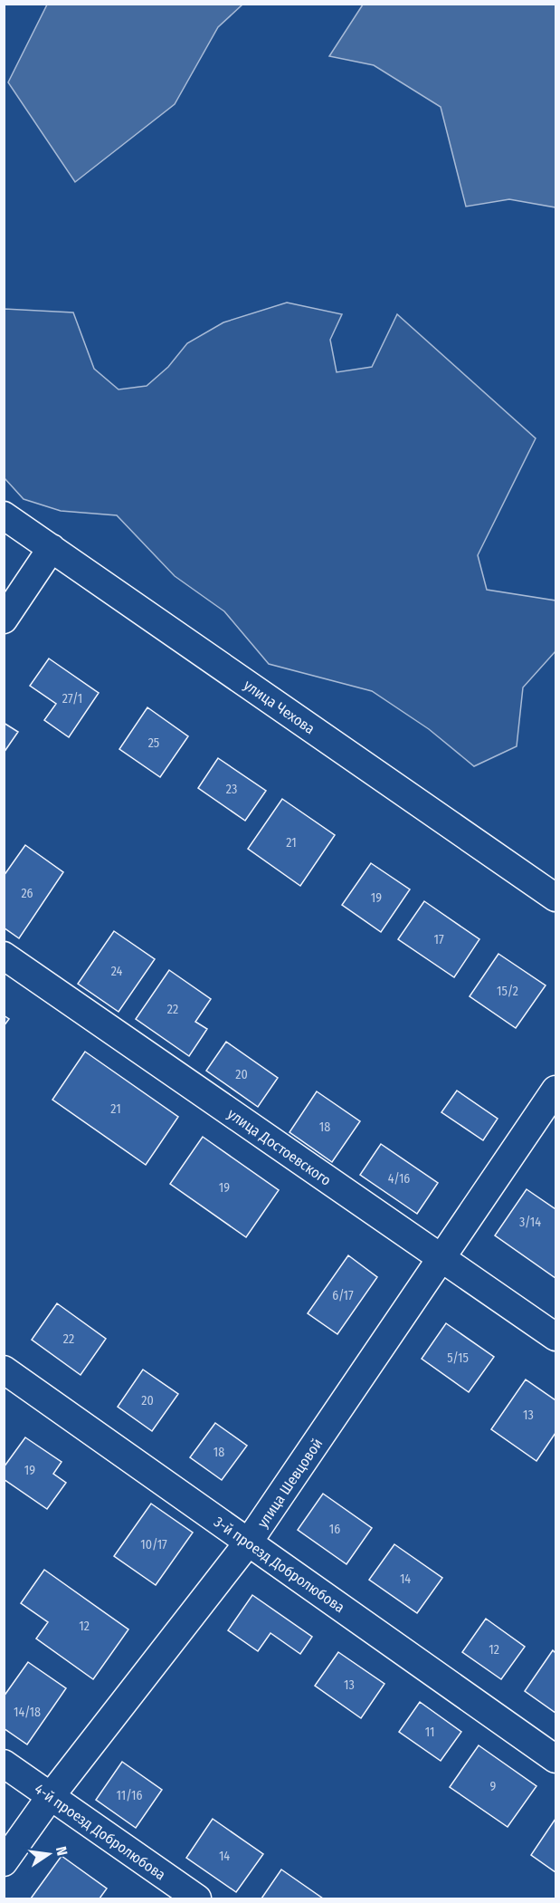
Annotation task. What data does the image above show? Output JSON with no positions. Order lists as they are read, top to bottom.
{
  "streets": {
    "street": [
      "улица Чехова",
      "улица Достоевского",
      "улица Шевцовой",
      "3-й проезд Добролюбова",
      "4-й проезд Добролюбова"
    ]
  },
  "crossings": [
    ["улица Достоевского", "улица Шевцовой"],
    ["улица Шевцовой", "3-й проезд Добролюбова"],
    ["улица Шевцовой", "4-й проезд Добролюбова"]
  ],
  "house_numbers": [
    "27/1",
    "25",
    "23",
    "21",
    "26",
    "19",
    "17",
    "24",
    "15/2",
    "22",
    "20",
    "21",
    "18",
    "4/16",
    "19",
    "3/14",
    "6/17",
    "22",
    "5/15",
    "20",
    "13",
    "18",
    "19",
    "16",
    "10/17",
    "14",
    "12",
    "12",
    "13",
    "14/18",
    "11",
    "9",
    "11/16",
    "14"
  ],
  "north": "right"
}
